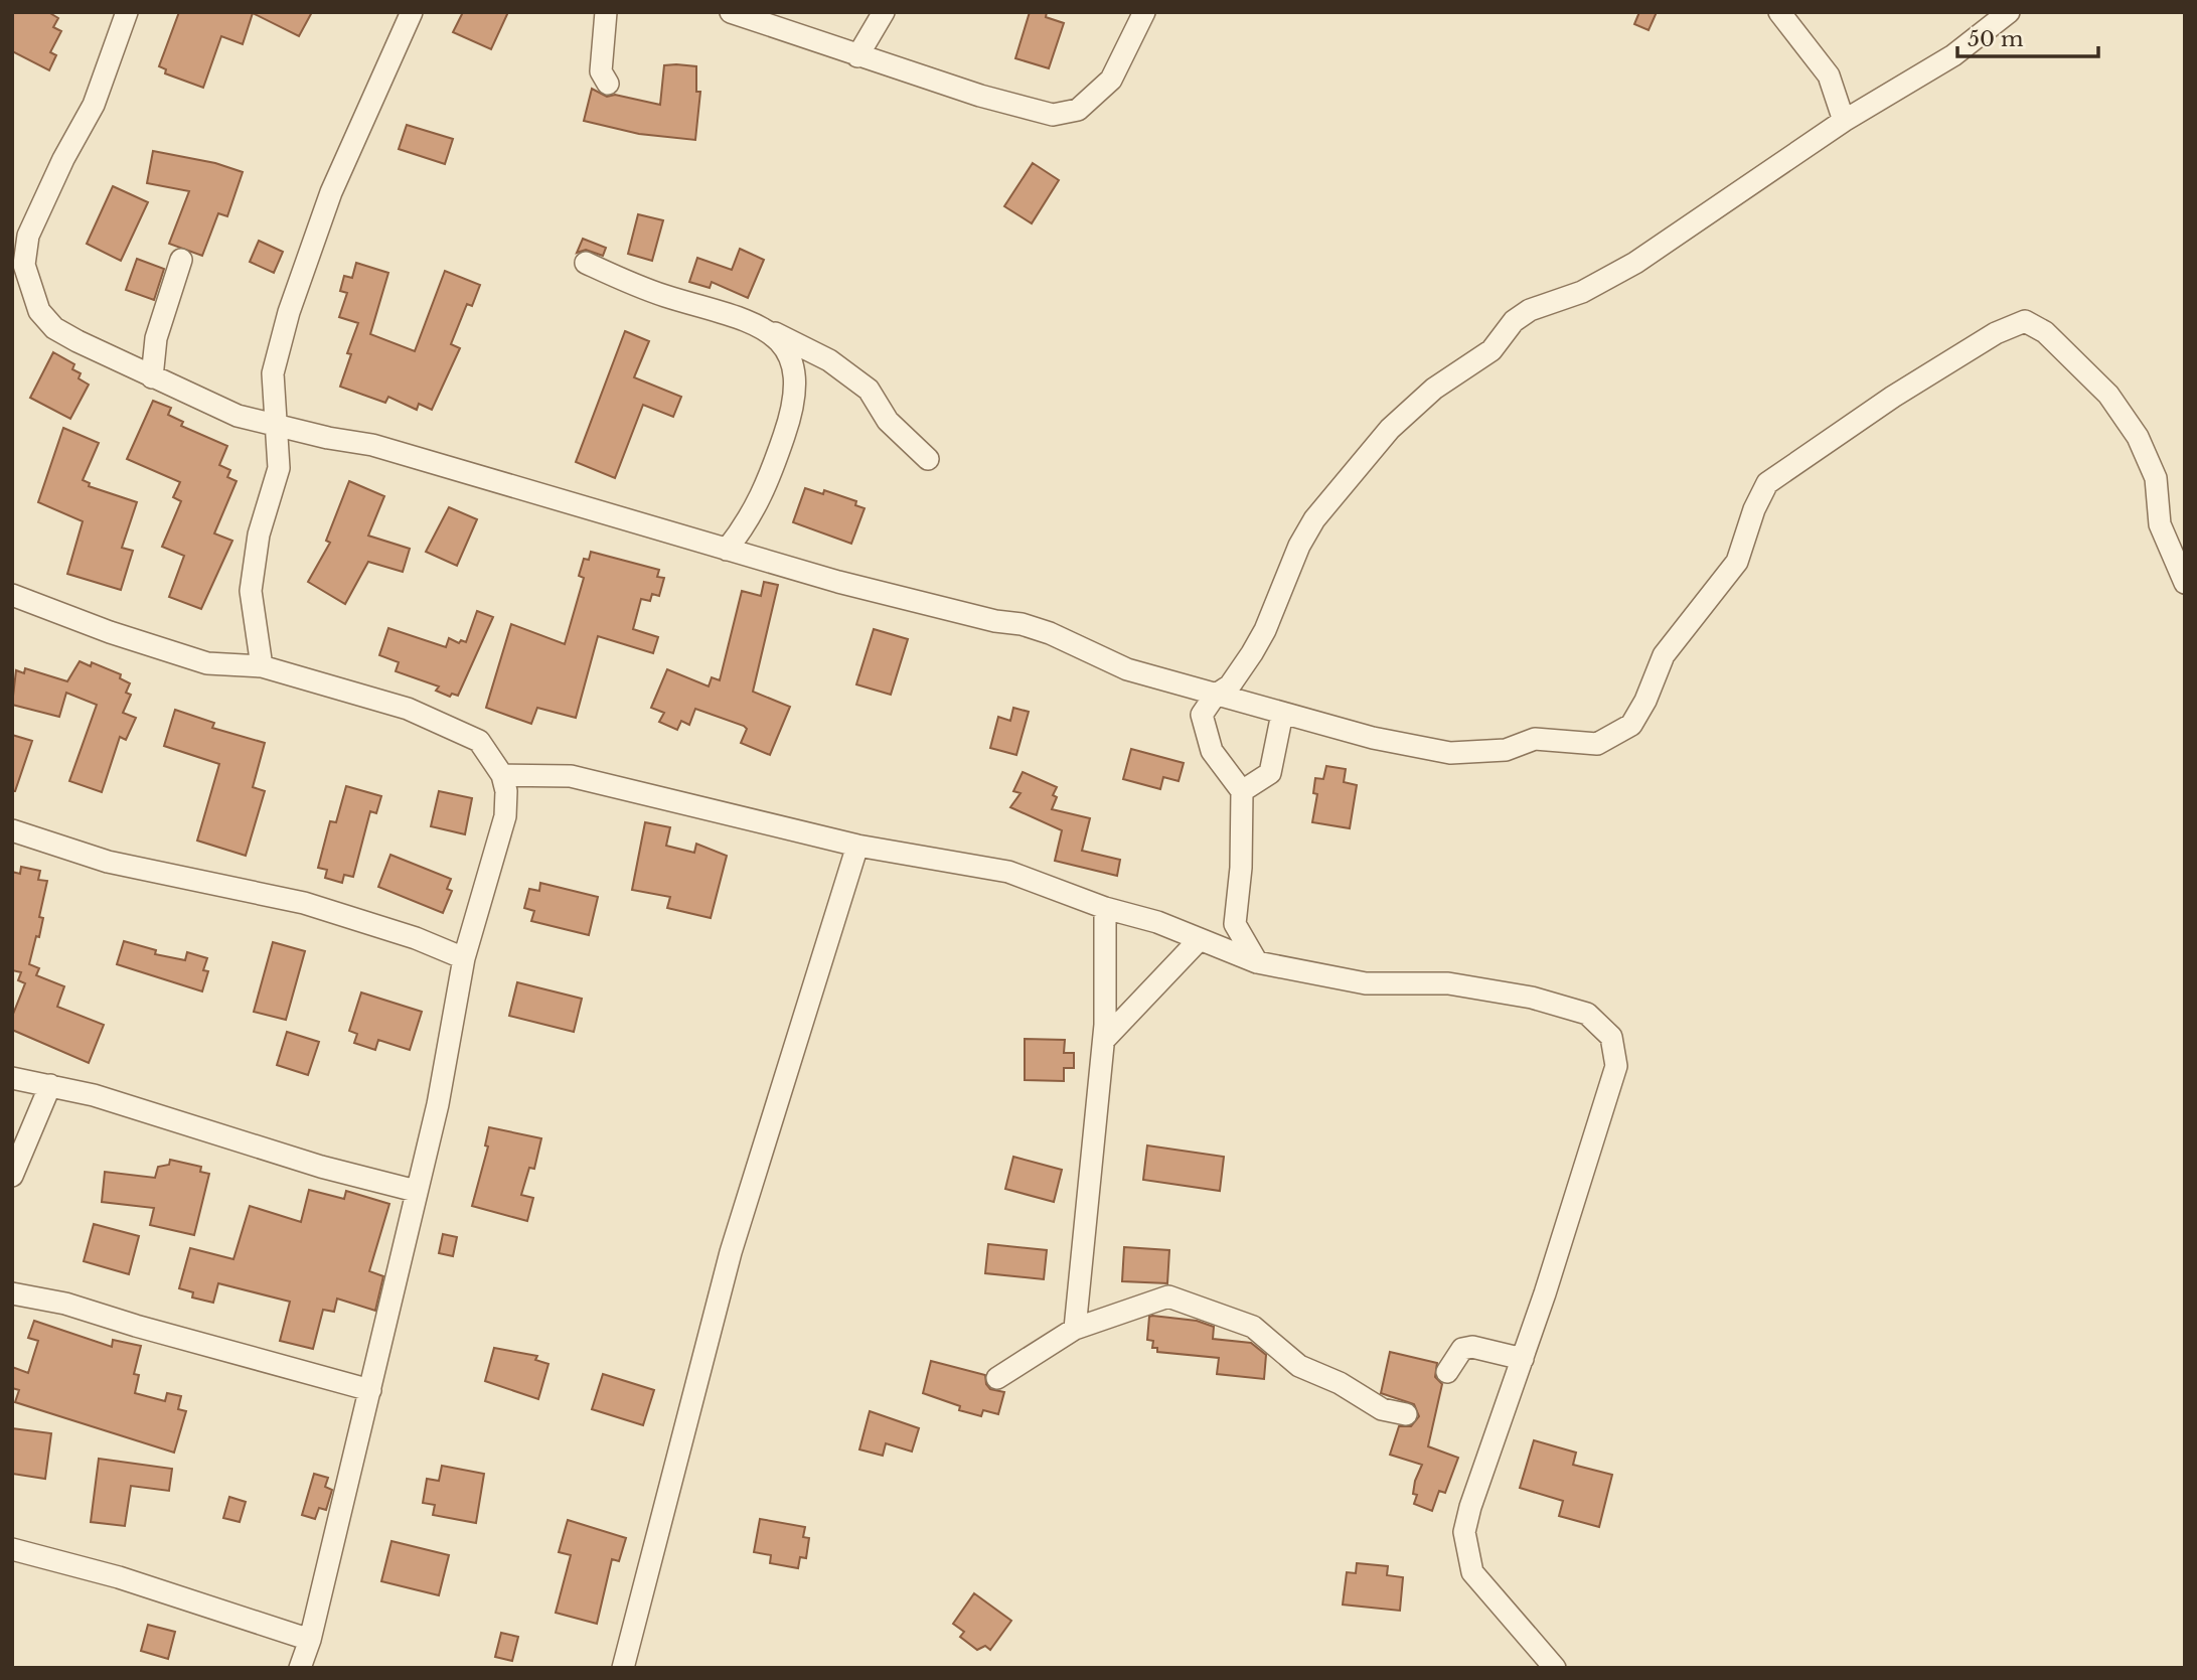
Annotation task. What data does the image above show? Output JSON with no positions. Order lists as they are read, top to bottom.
{
  "scale_bar": "50 m"
}
